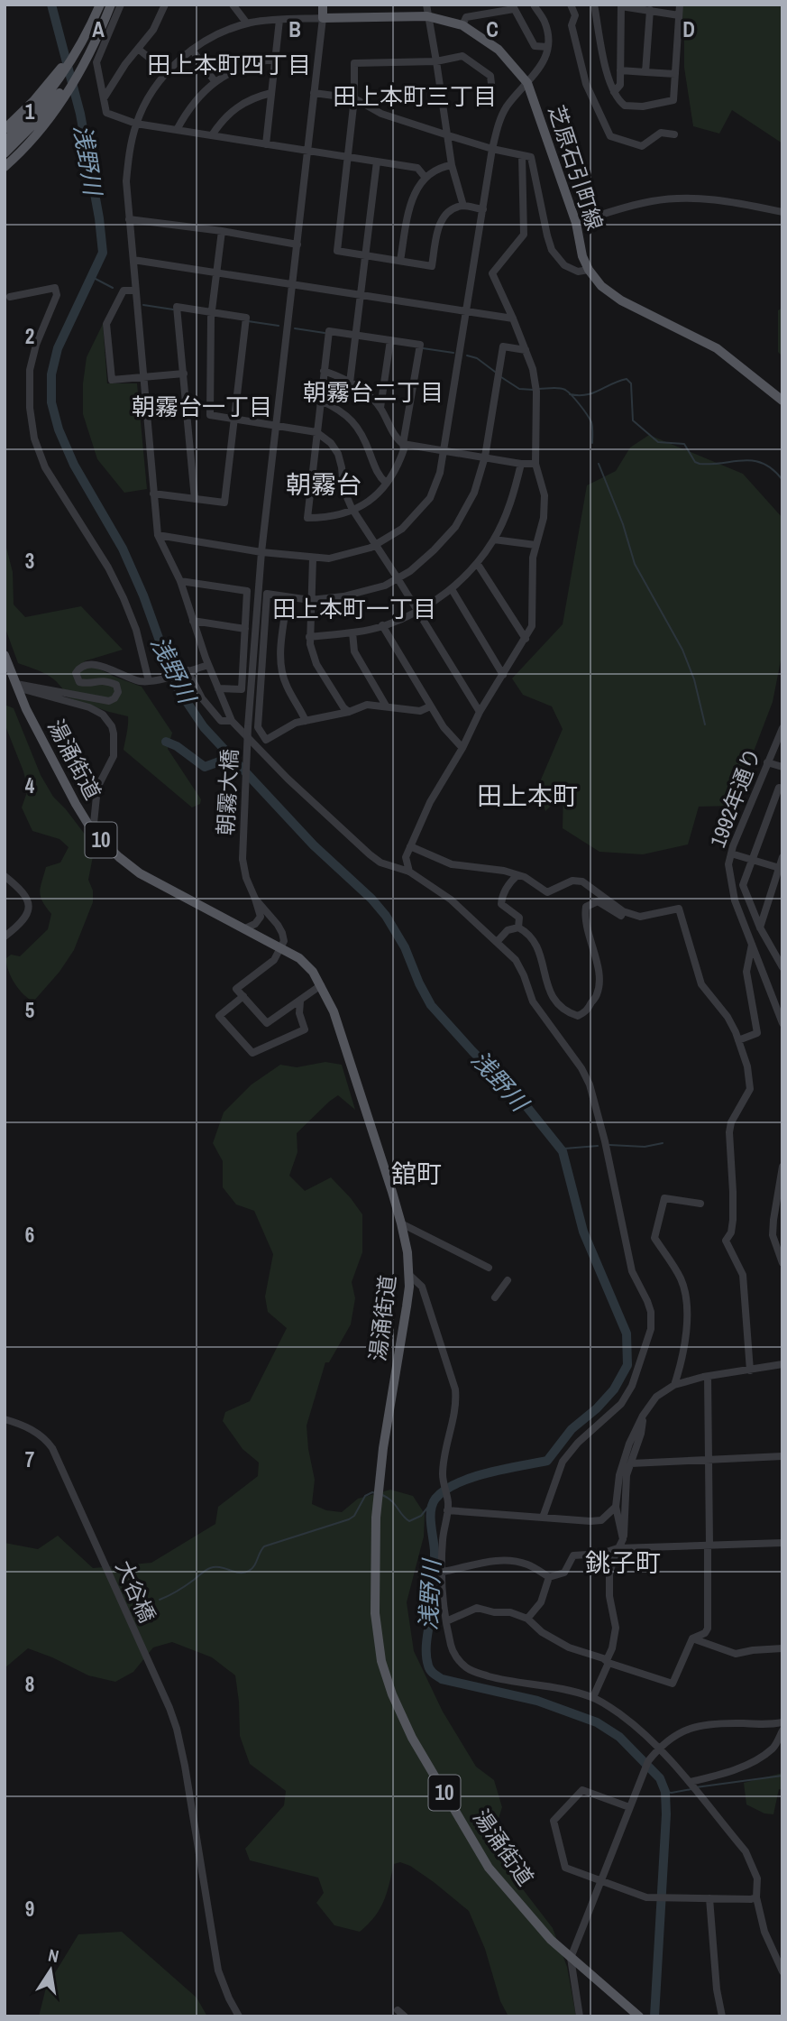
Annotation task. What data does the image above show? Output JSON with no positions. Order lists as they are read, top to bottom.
{
  "streets": {
    "main road": ["芝原石引町線", "湯涌街道", "10"],
    "street": ["朝霧大橋", "1992年通り", "大谷橋"]
  },
  "crossings": [
    ["芝原石引町線", "朝霧大橋"]
  ],
  "districts": [
    "田上本町四丁目",
    "田上本町三丁目",
    "朝霧台二丁目",
    "朝霧台一丁目",
    "朝霧台",
    "田上本町一丁目",
    "田上本町",
    "舘町",
    "銚子町"
  ],
  "water": ["浅野川"],
  "north": "top",
  "grid": {
    "columns": [
      "A",
      "B",
      "C",
      "D"
    ],
    "rows": [
      "1",
      "2",
      "3",
      "4",
      "5",
      "6",
      "7",
      "8",
      "9"
    ]
  }
}
